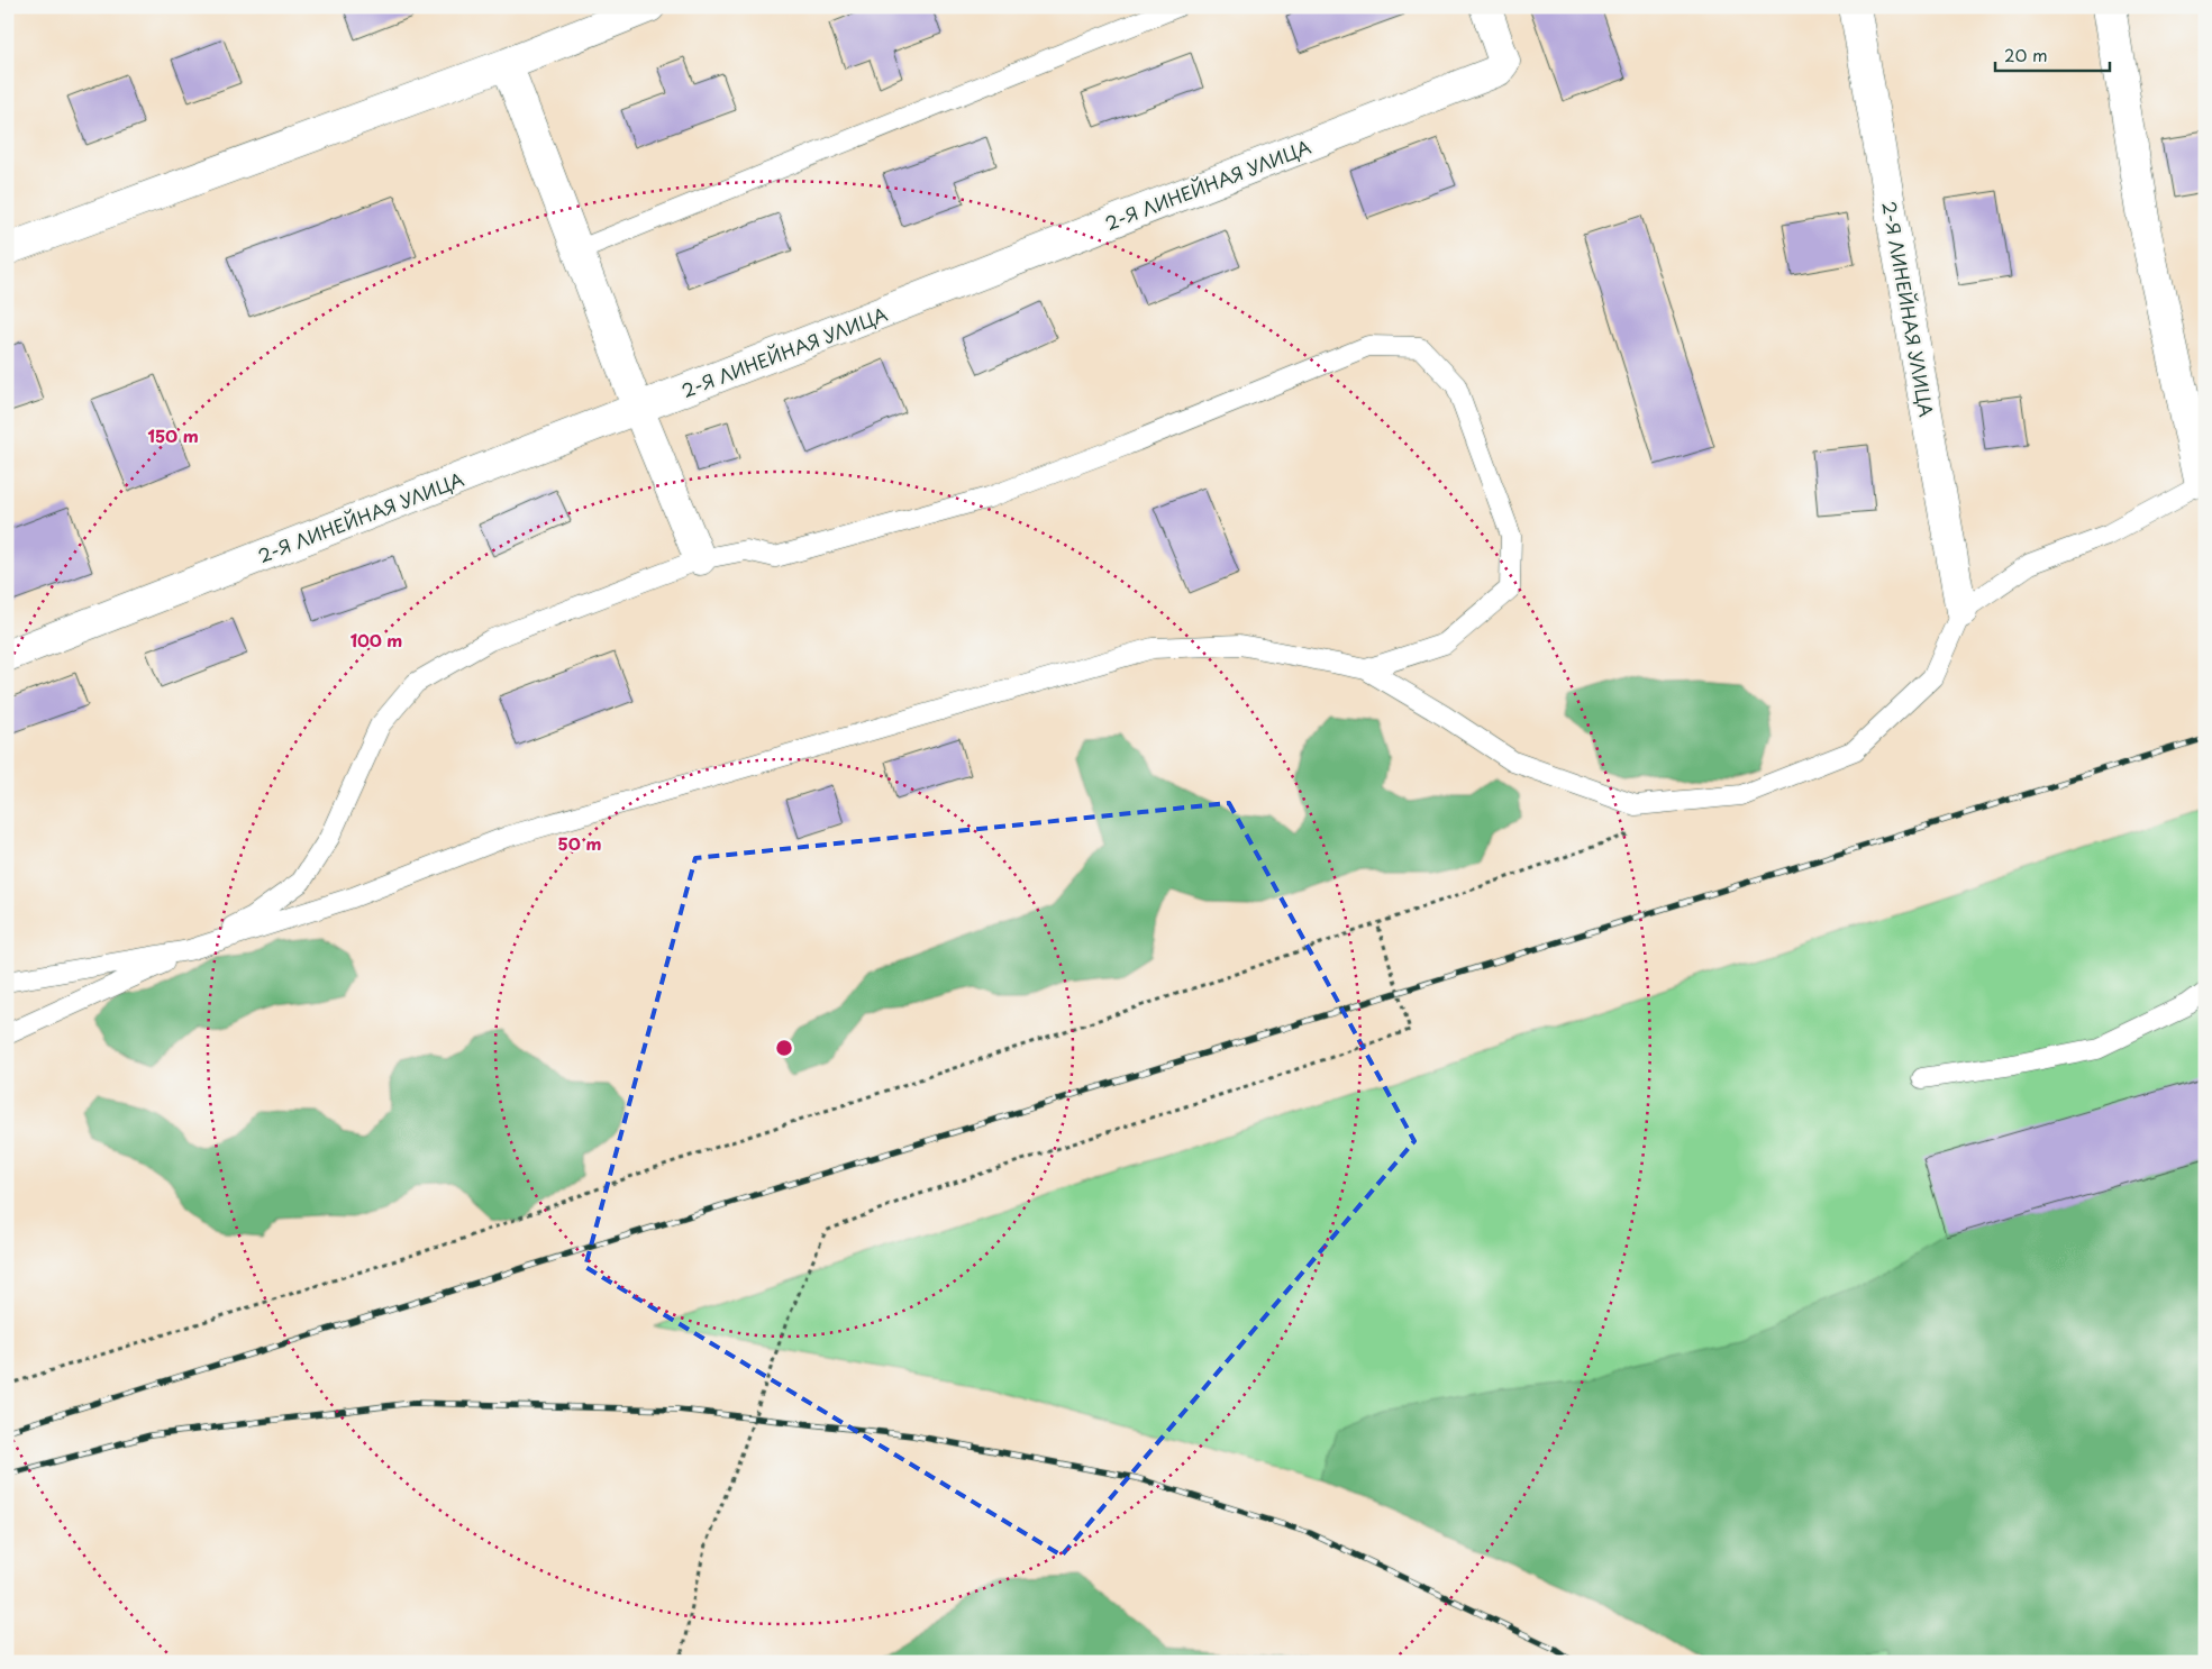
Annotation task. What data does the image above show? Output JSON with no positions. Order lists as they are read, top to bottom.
{
  "streets": {
    "street": ["2-Я ЛИНЕЙНАЯ УЛИЦА"]
  },
  "scale_bar": "20 m",
  "rings": ["150 m", "100 m", "50 m"]
}
